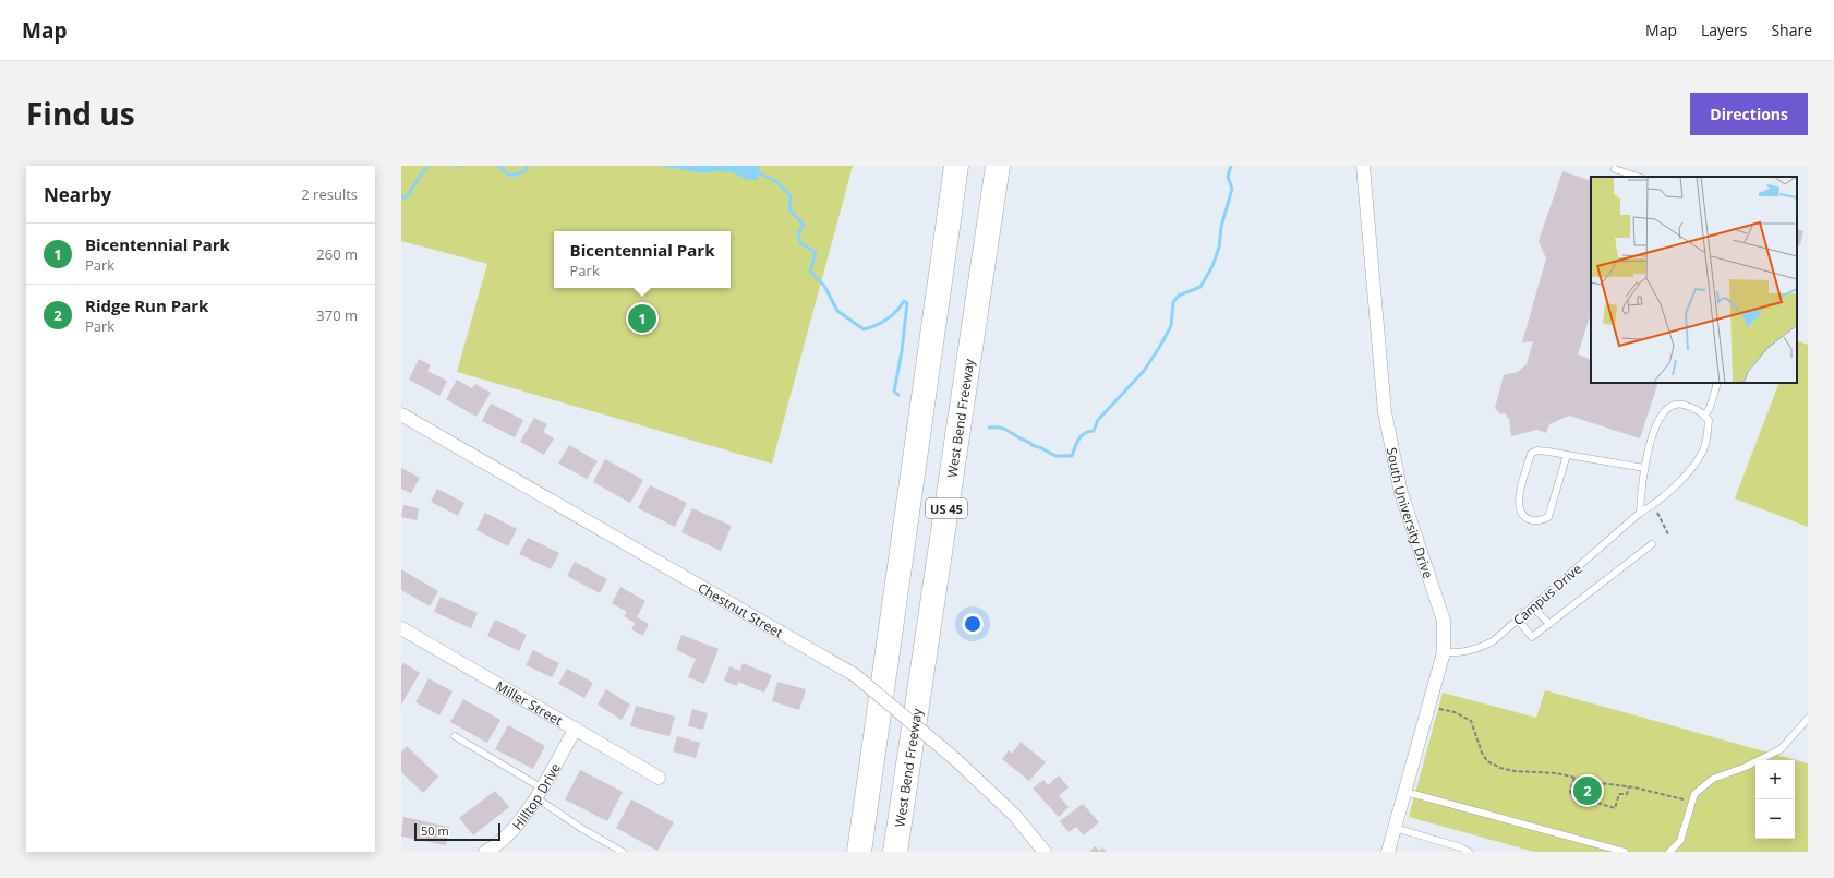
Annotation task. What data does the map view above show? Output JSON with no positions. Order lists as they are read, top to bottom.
{
  "streets": {
    "highway": ["West Bend Freeway", "US 45"],
    "street": [
      "South University Drive",
      "Chestnut Street",
      "Miller Street",
      "Hilltop Drive"
    ],
    "lane": ["Campus Drive"]
  },
  "crossings": [
    ["South University Drive", "Campus Drive"],
    ["Miller Street", "Hilltop Drive"]
  ],
  "scale_bar": "50 m",
  "page": {
    "header": "Map",
    "nav": ["Map", "Layers", "Share"],
    "title": "Find us",
    "buttons": "Directions",
    "heading": ["Nearby", "2 results"],
    "list": [
      {
        "mark": "1",
        "name": "Bicentennial Park",
        "note": "Park",
        "value": "260 m"
      },
      {
        "mark": "2",
        "name": "Ridge Run Park",
        "note": "Park",
        "value": "370 m"
      }
    ],
    "popup": ["Bicentennial Park", "Park"],
    "pins": ["1", "2"],
    "map_buttons": ["+", "−"],
    "scale": "50 m"
  }
}
